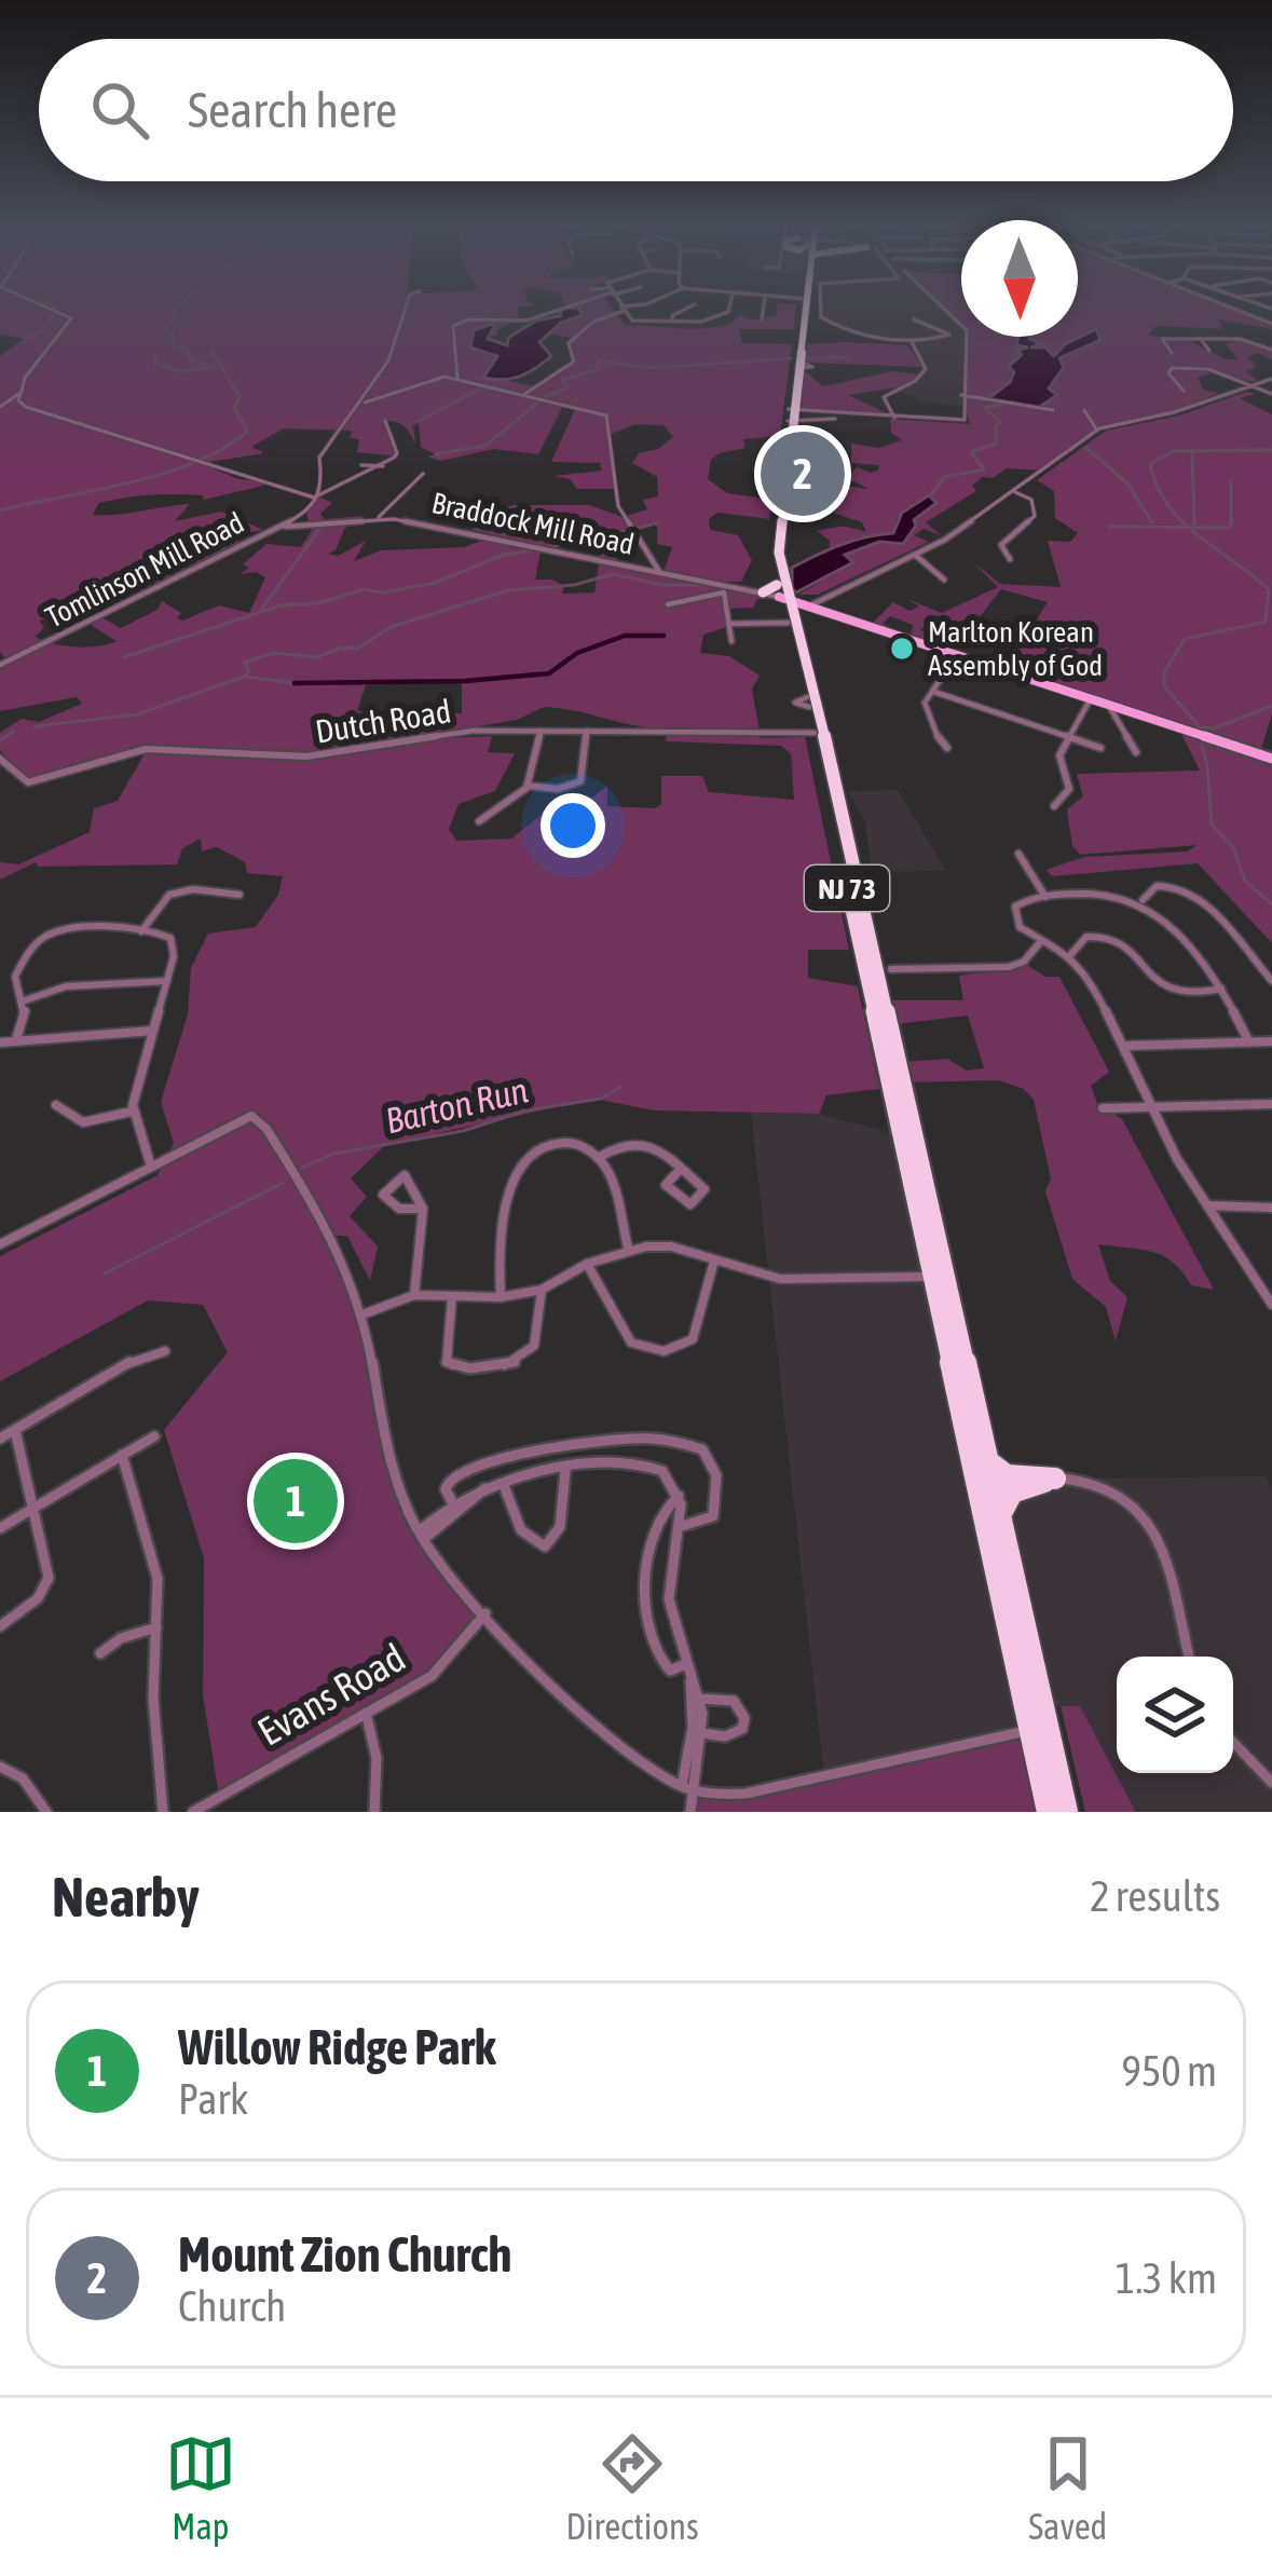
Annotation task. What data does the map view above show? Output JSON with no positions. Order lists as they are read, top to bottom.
{
  "streets": {
    "highway": ["NJ 73"],
    "street": [
      "Braddock Mill Road",
      "Tomlinson Mill Road",
      "Dutch Road",
      "Evans Road"
    ]
  },
  "crossings": [
    ["Braddock Mill Road", "Tomlinson Mill Road"],
    ["Dutch Road", "NJ 73"]
  ],
  "water": ["Barton Run"],
  "places": ["Marlton Korean Assembly of God"],
  "north": "bottom",
  "page": {
    "search": "Search here",
    "pins": ["2", "1"],
    "heading": ["Nearby", "2 results"],
    "list": [
      {
        "mark": "1",
        "name": "Willow Ridge Park",
        "note": "Park",
        "value": "950 m"
      },
      {
        "mark": "2",
        "name": "Mount Zion Church",
        "note": "Church",
        "value": "1.3 km"
      }
    ],
    "nav": ["Map", "Directions", "Saved"]
  }
}
